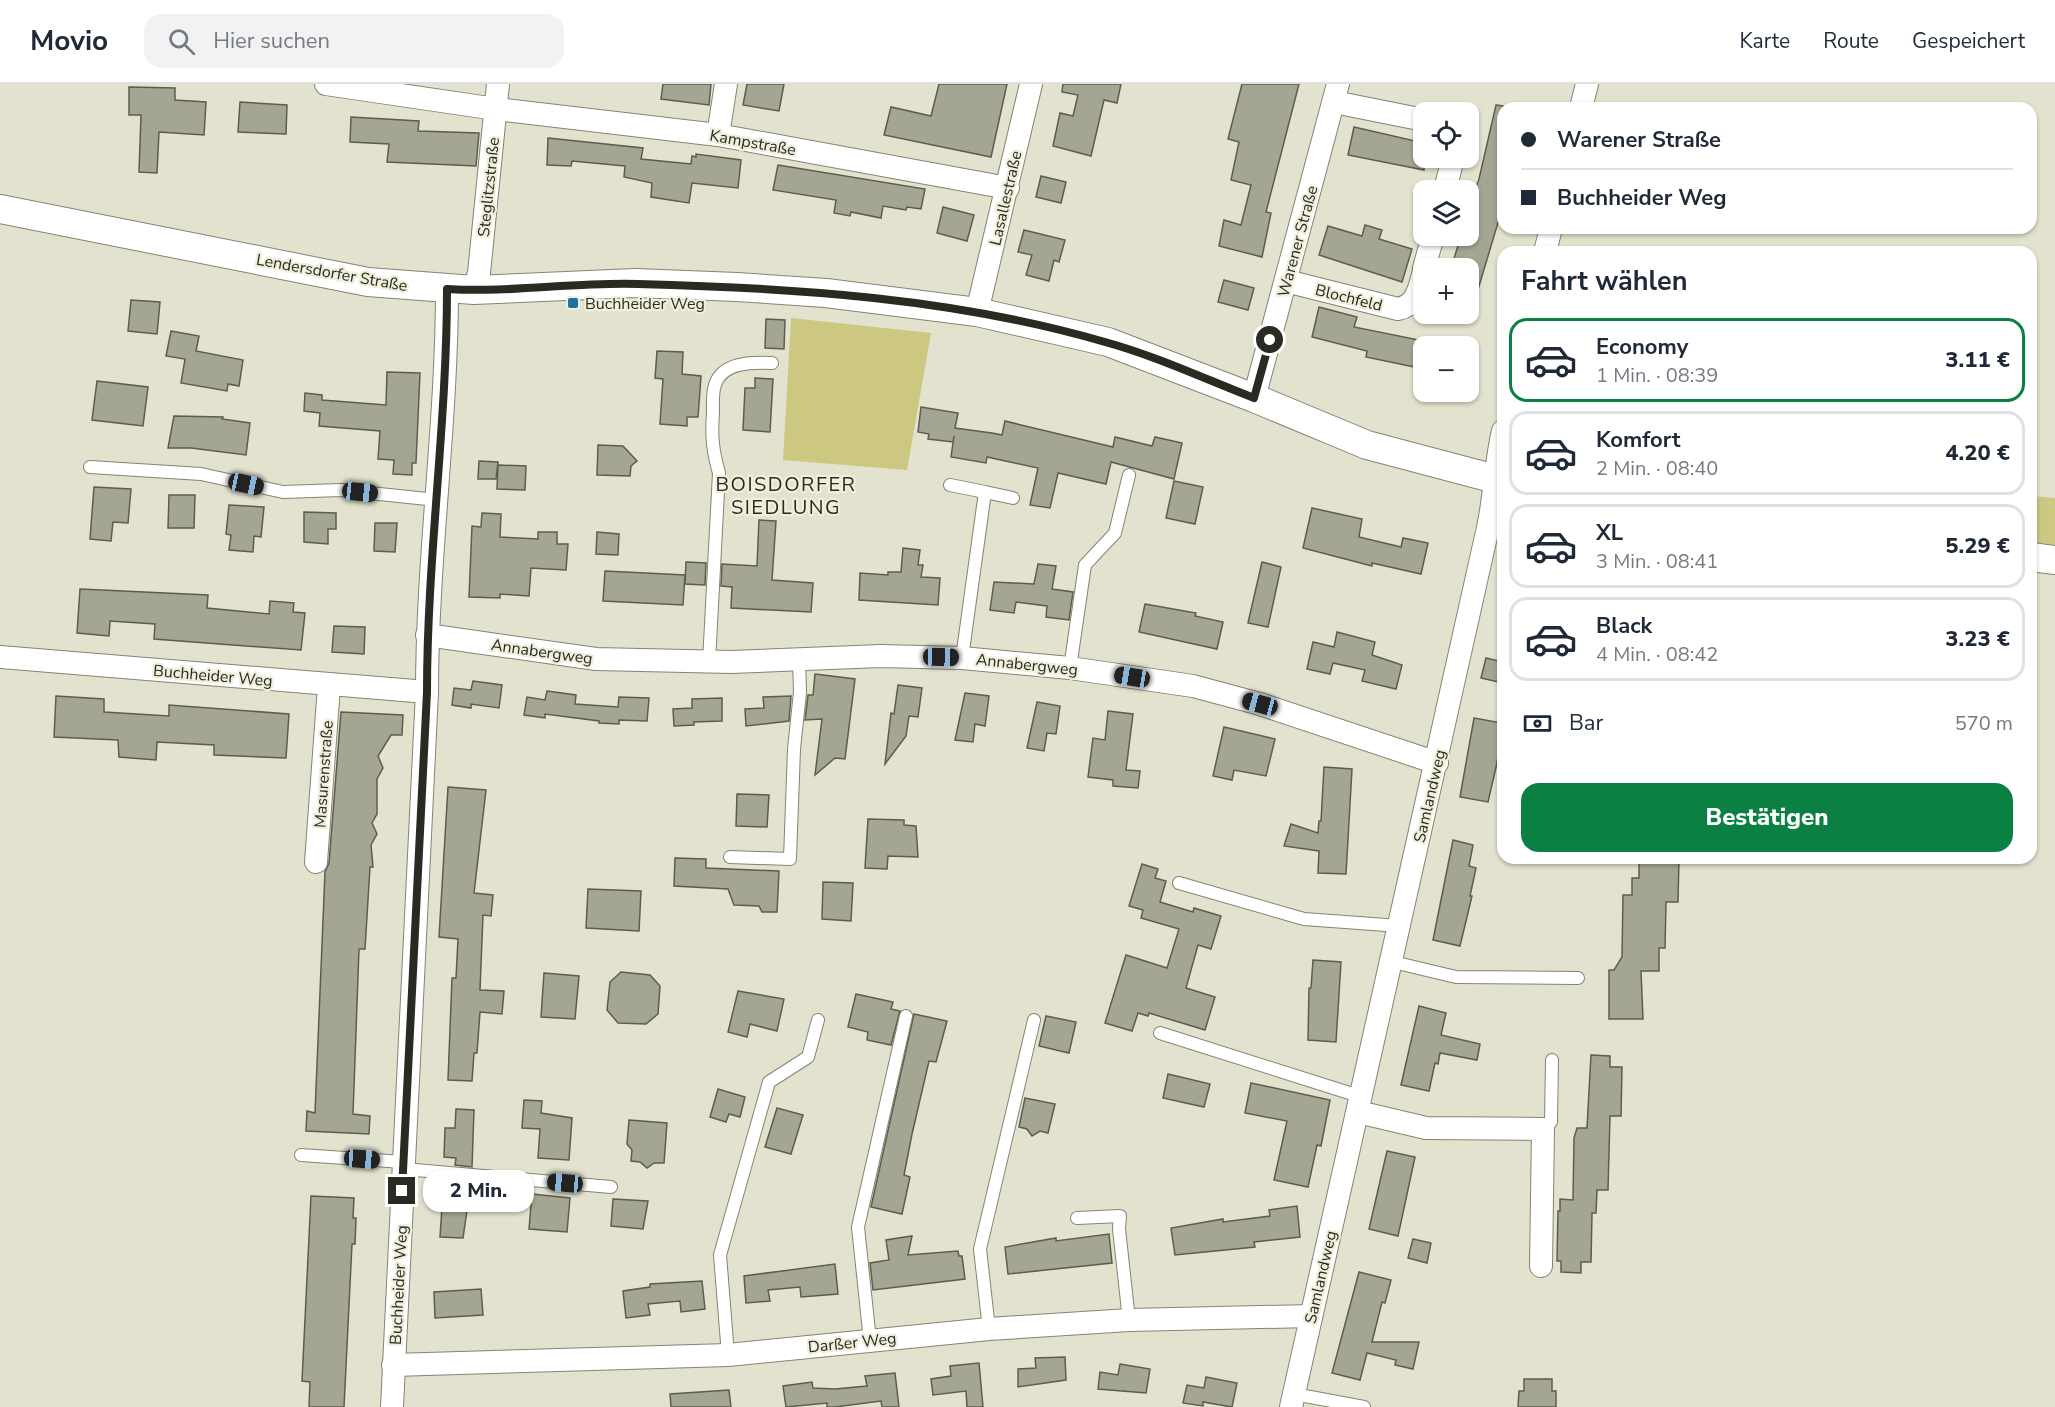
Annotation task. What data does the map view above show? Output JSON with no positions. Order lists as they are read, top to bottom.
{
  "streets": {
    "street": [
      "Kampstraße",
      "Steglitzstraße",
      "Lasallestraße",
      "Warener Straße",
      "Lendersdorfer Straße",
      "Blochfeld",
      "Annabergweg",
      "Buchheider Weg",
      "Masurenstraße",
      "Samlandweg",
      "Darßer Weg"
    ]
  },
  "crossings": [
    ["Kampstraße", "Steglitzstraße"],
    ["Kampstraße", "Lasallestraße"],
    ["Steglitzstraße", "Lendersdorfer Straße"],
    ["Steglitzstraße", "Buchheider Weg"],
    ["Lasallestraße", "Lendersdorfer Straße"],
    ["Warener Straße", "Lendersdorfer Straße"],
    ["Warener Straße", "Blochfeld"],
    ["Lendersdorfer Straße", "Buchheider Weg"],
    ["Annabergweg", "Buchheider Weg"],
    ["Annabergweg", "Samlandweg"],
    ["Buchheider Weg", "Masurenstraße"],
    ["Buchheider Weg", "Darßer Weg"],
    ["Samlandweg", "Darßer Weg"]
  ],
  "districts": ["BOISDORFER SIEDLUNG"],
  "places": {
    "transit": ["Buchheider Weg"]
  },
  "page": {
    "header": "Movio",
    "search": "Hier suchen",
    "nav": ["Karte", "Route", "Gespeichert"],
    "map_buttons": ["+", "−"],
    "banner": ["Warener Straße", "Buchheider Weg"],
    "heading": "Fahrt wählen",
    "list": [
      {
        "name": "Economy",
        "note": "1 Min. · 08:39",
        "value": "3.11 €"
      },
      {
        "name": "Komfort",
        "note": "2 Min. · 08:40",
        "value": "4.20 €"
      },
      {
        "name": "XL",
        "note": "3 Min. · 08:41",
        "value": "5.29 €"
      },
      {
        "name": "Black",
        "note": "4 Min. · 08:42",
        "value": "3.23 €"
      }
    ],
    "pay": ["Bar", "570 m"],
    "buttons": "Bestätigen",
    "bubble": "2 Min."
  }
}
